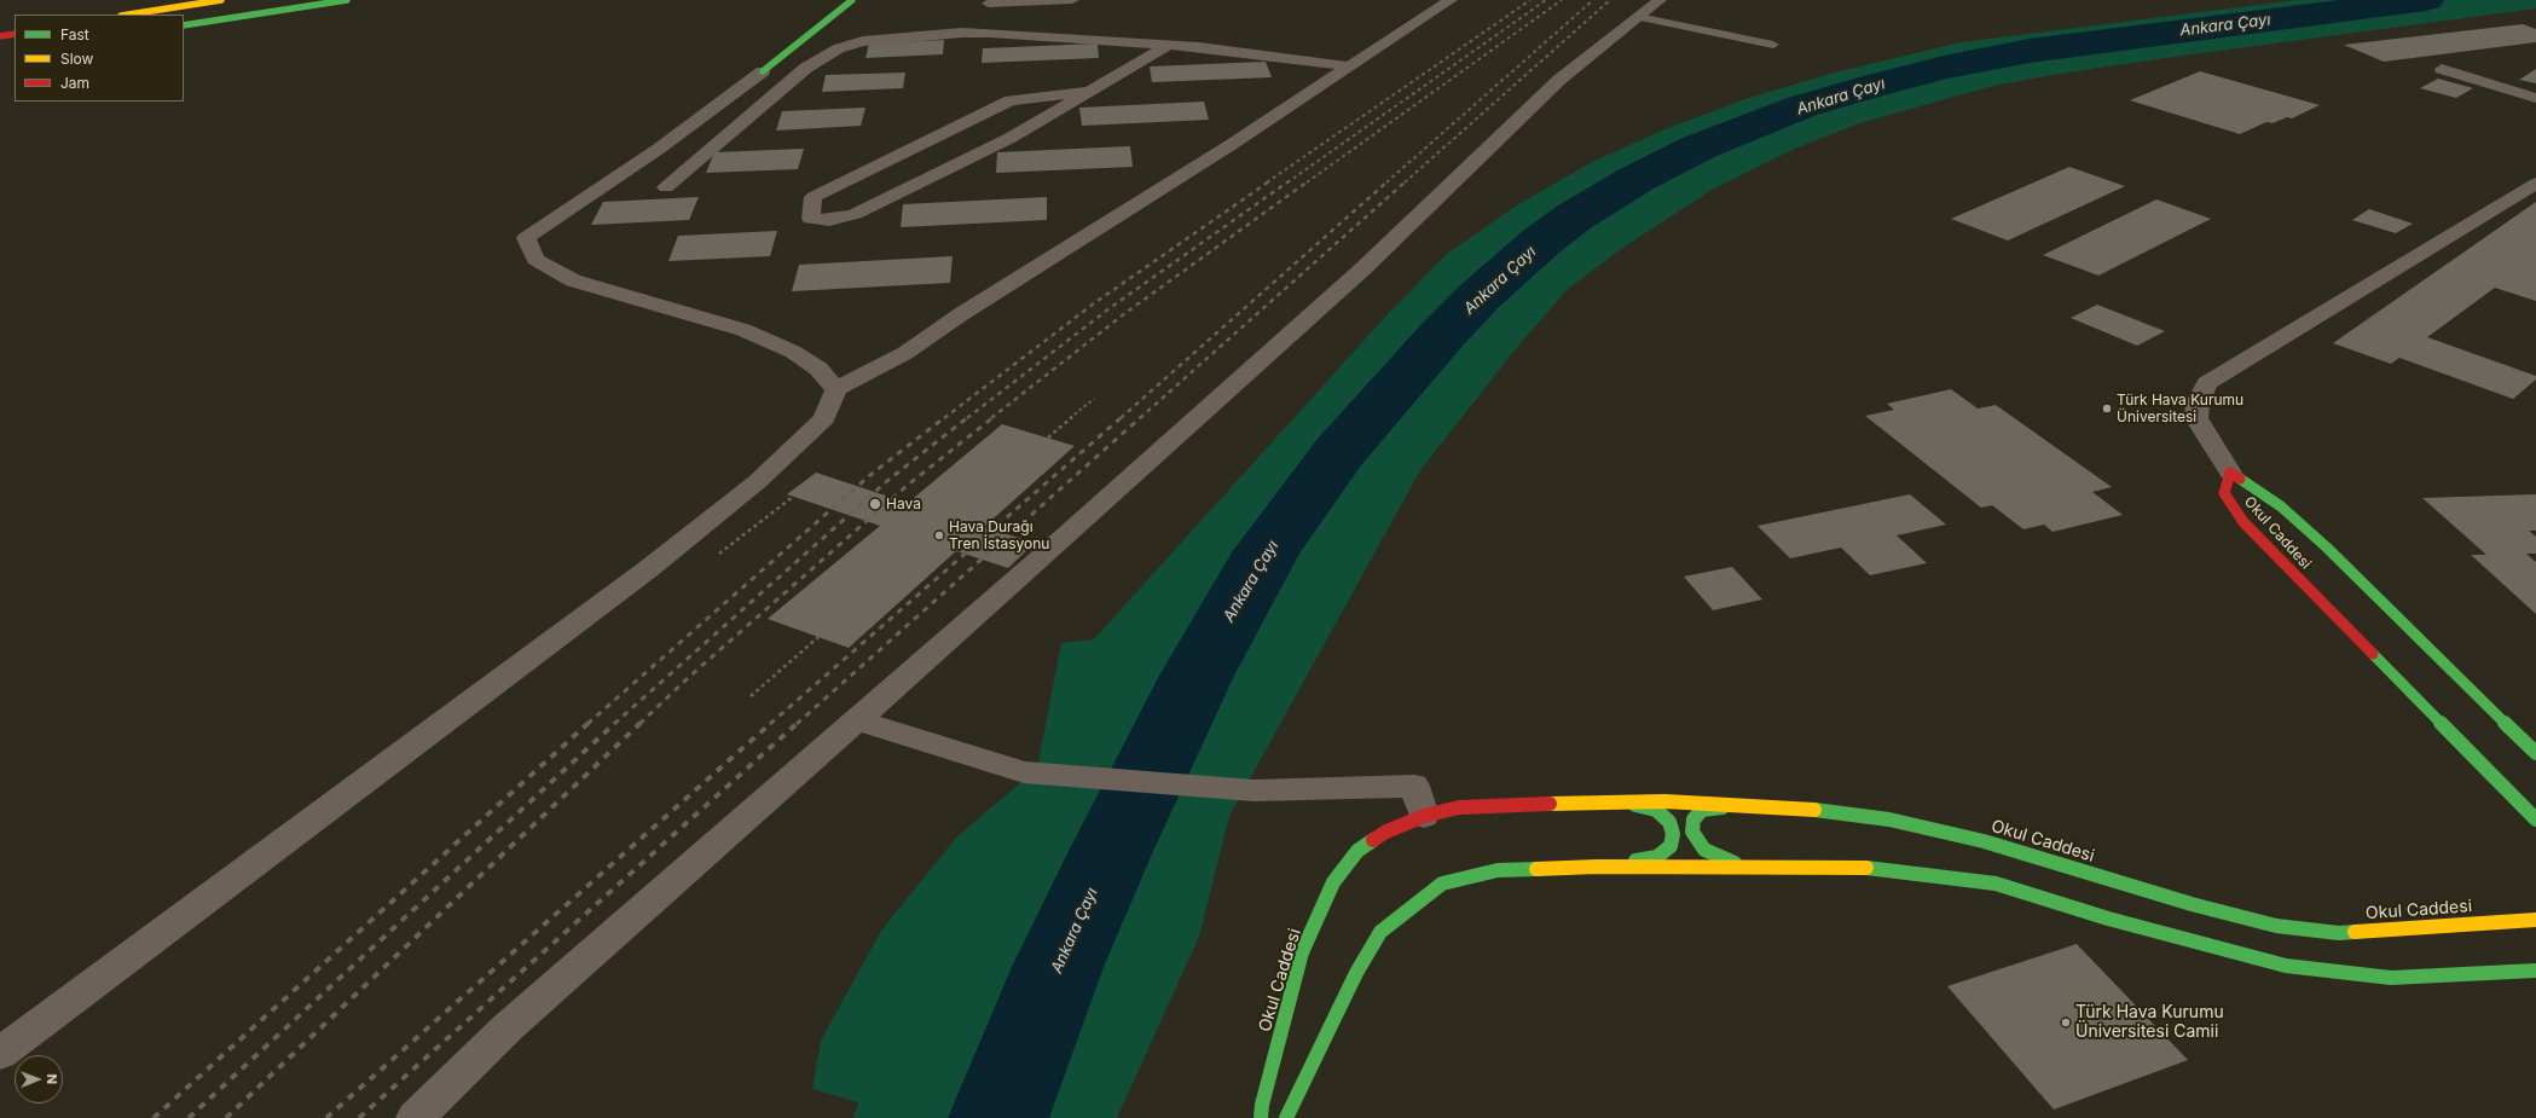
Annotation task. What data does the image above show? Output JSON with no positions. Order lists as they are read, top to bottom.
{
  "streets": {
    "street": ["Okul Caddesi"]
  },
  "water": ["Ankara Çayı"],
  "places": [
    "Türk Hava Kurumu Üniversitesi",
    "Hava",
    "Hava Durağı Tren İstasyonu",
    "Türk Hava Kurumu Üniversitesi Camii"
  ],
  "legend": ["Fast", "Slow", "Jam"],
  "north": "right"
}
